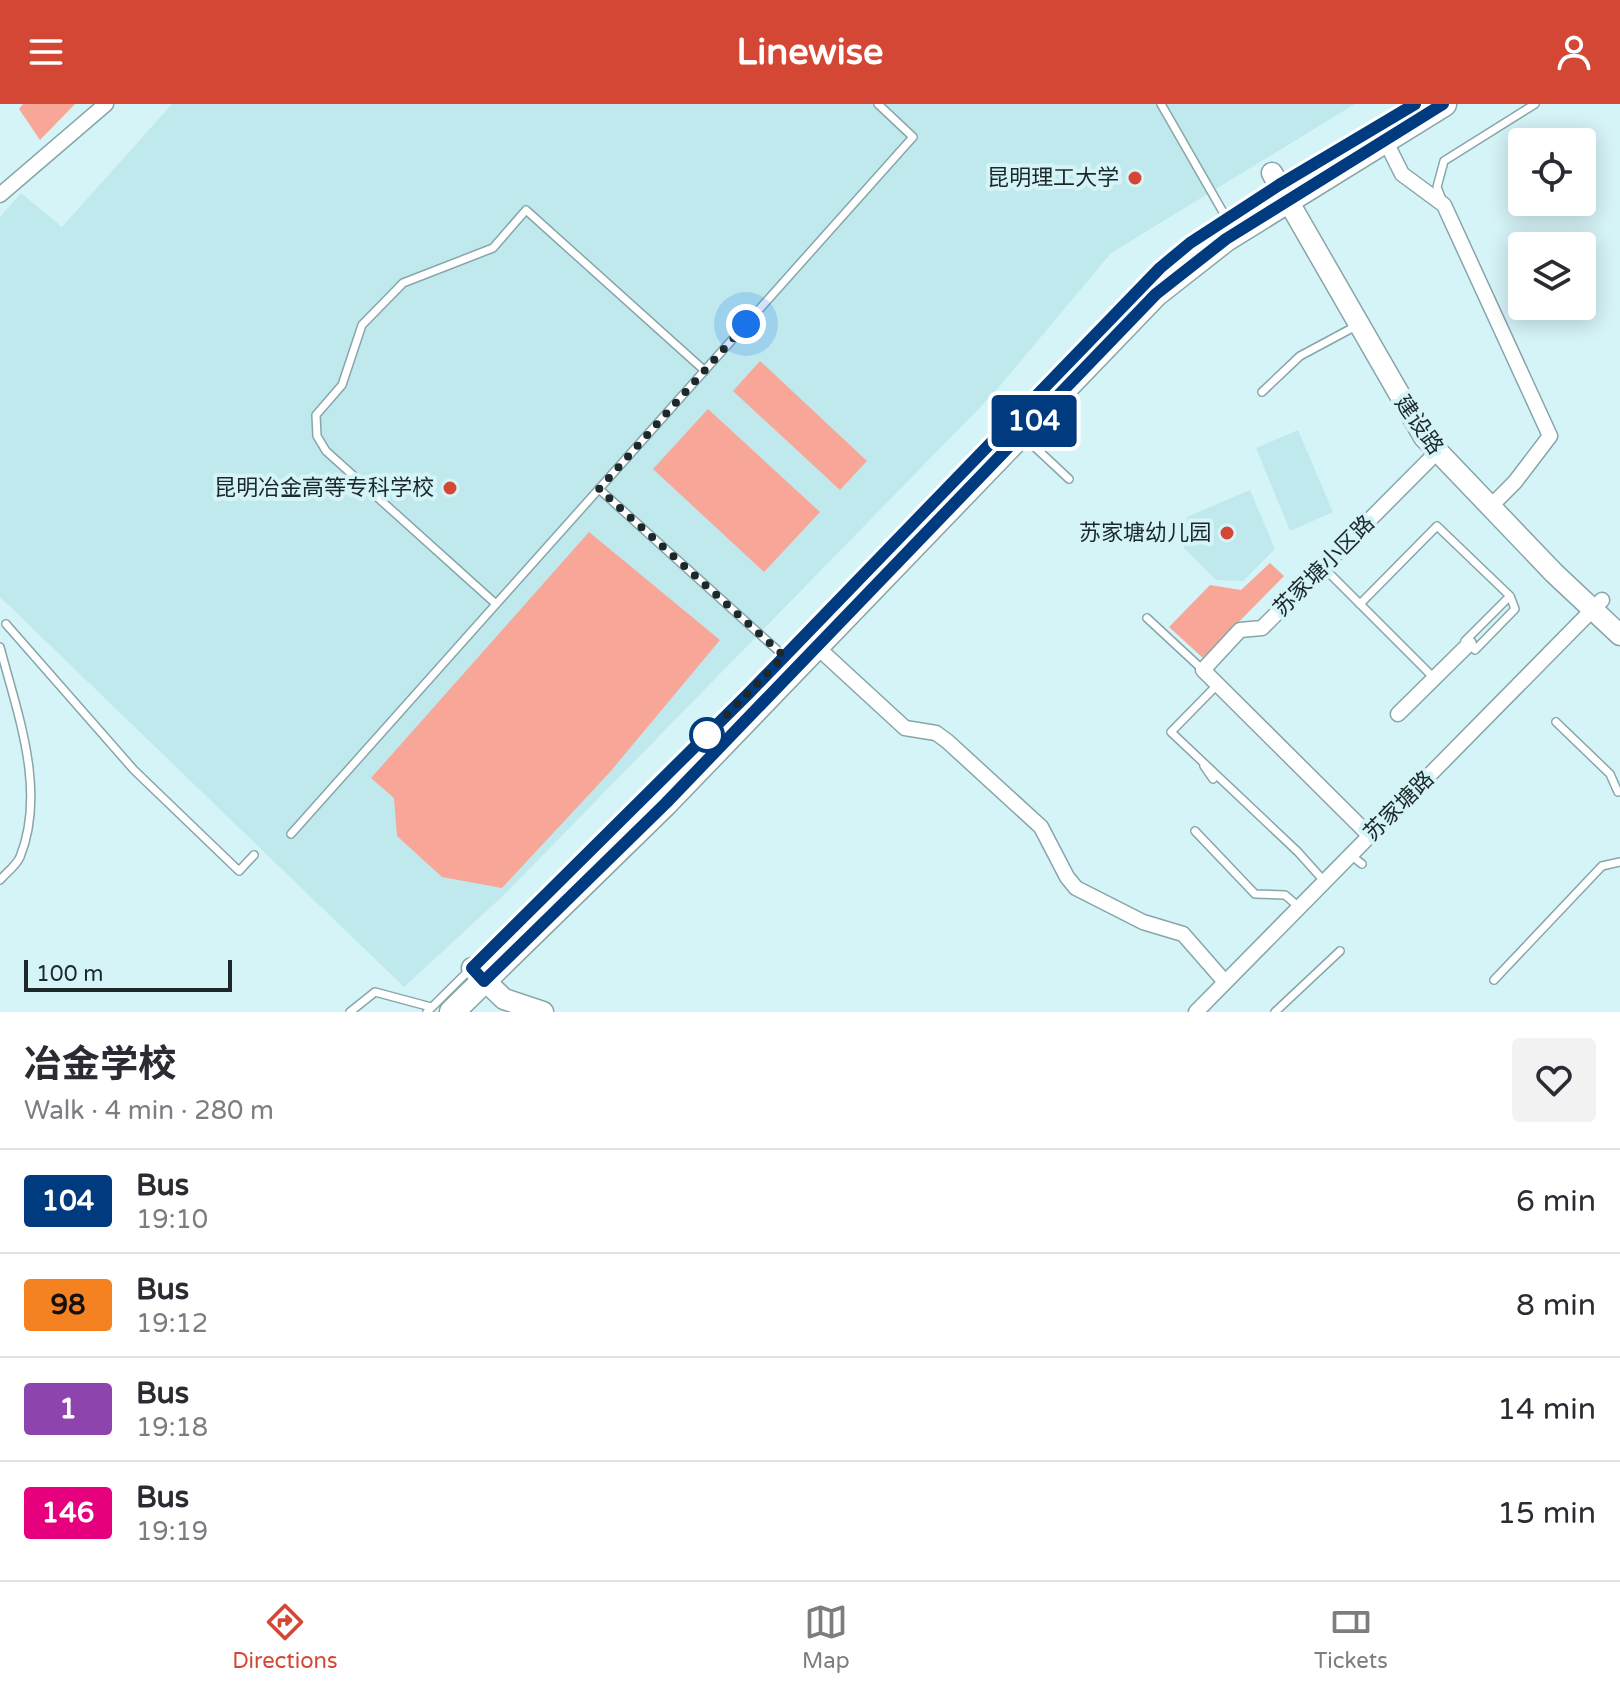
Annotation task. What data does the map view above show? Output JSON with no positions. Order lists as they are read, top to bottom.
{
  "streets": {
    "street": ["建设路", "苏家塘小区路", "苏家塘路"]
  },
  "crossings": [
    ["建设路", "苏家塘小区路"],
    ["建设路", "苏家塘路"]
  ],
  "places": ["昆明理工大学", "昆明冶金高等专科学校", "苏家塘幼儿园"],
  "lines": ["bus line 104"],
  "scale_bar": "100 m",
  "page": {
    "header": "Linewise",
    "on_map": "104",
    "scale": "100 m",
    "heading": ["冶金学校", "Walk · 4 min · 280 m"],
    "list": [
      {
        "mark": "104",
        "name": "Bus",
        "note": "19:10",
        "value": "6 min"
      },
      {
        "mark": "98",
        "name": "Bus",
        "note": "19:12",
        "value": "8 min"
      },
      {
        "mark": "1",
        "name": "Bus",
        "note": "19:18",
        "value": "14 min"
      },
      {
        "mark": "146",
        "name": "Bus",
        "note": "19:19",
        "value": "15 min"
      }
    ],
    "tabs": ["Directions", "Map", "Tickets"]
  }
}
